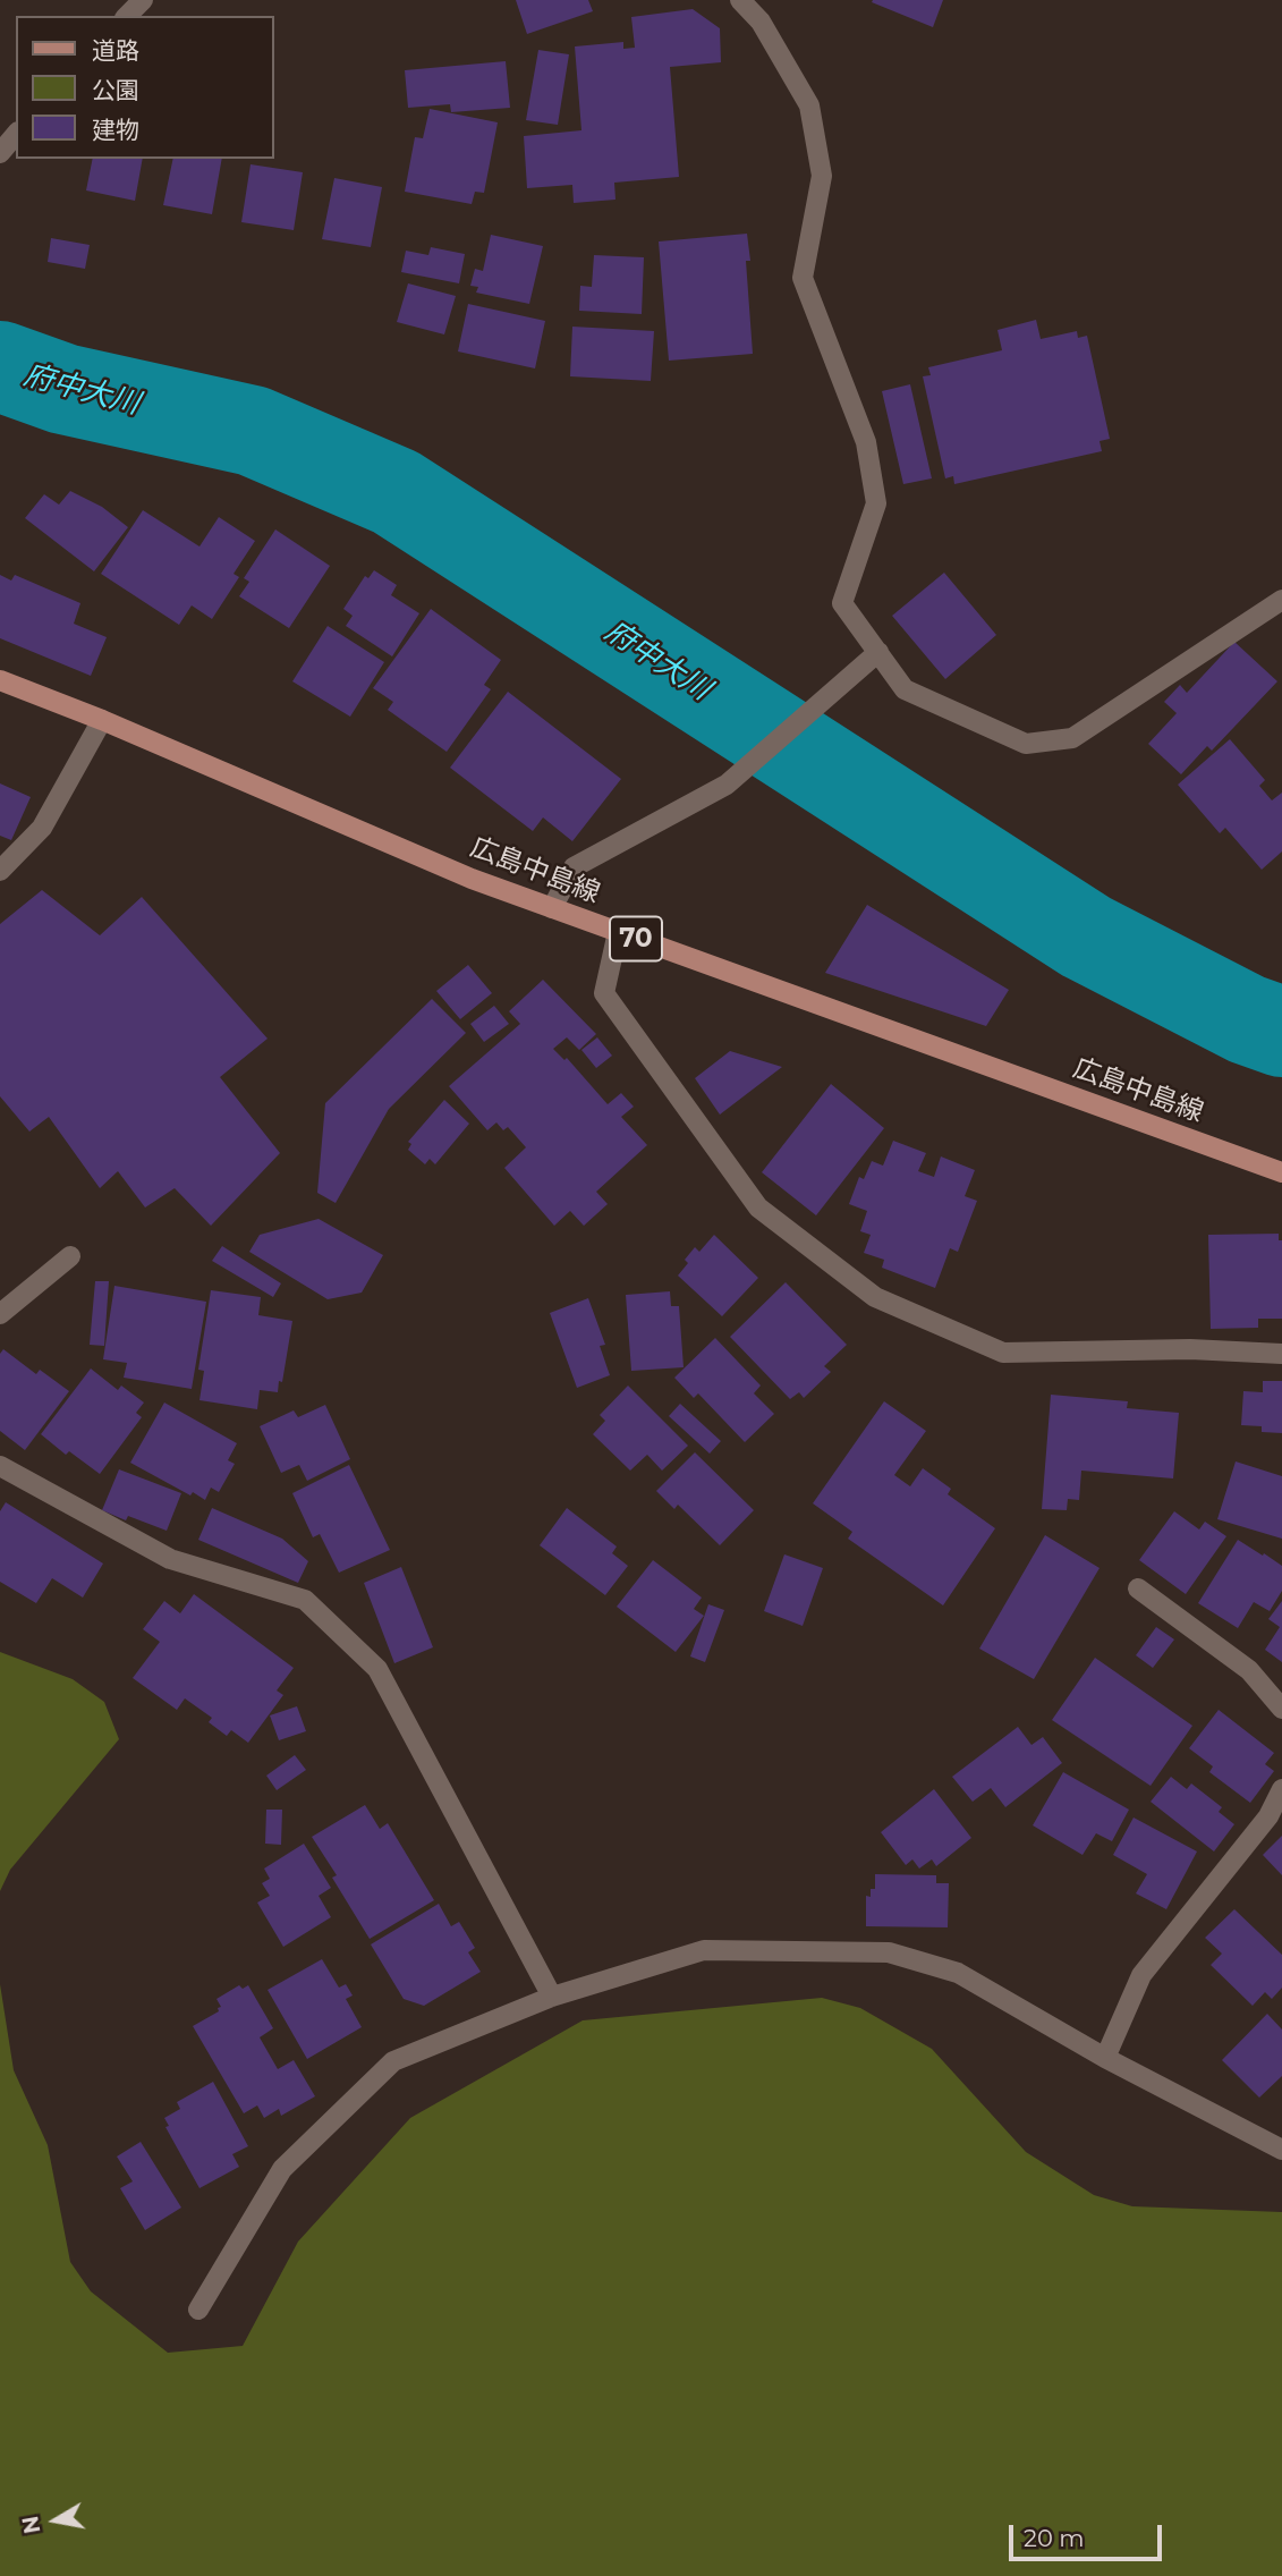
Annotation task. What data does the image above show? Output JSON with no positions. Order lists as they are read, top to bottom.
{
  "streets": {
    "main road": ["広島中島線", "70"]
  },
  "water": ["府中大川"],
  "legend": ["道路", "公園", "建物"],
  "scale_bar": "20 m",
  "north": "left"
}
